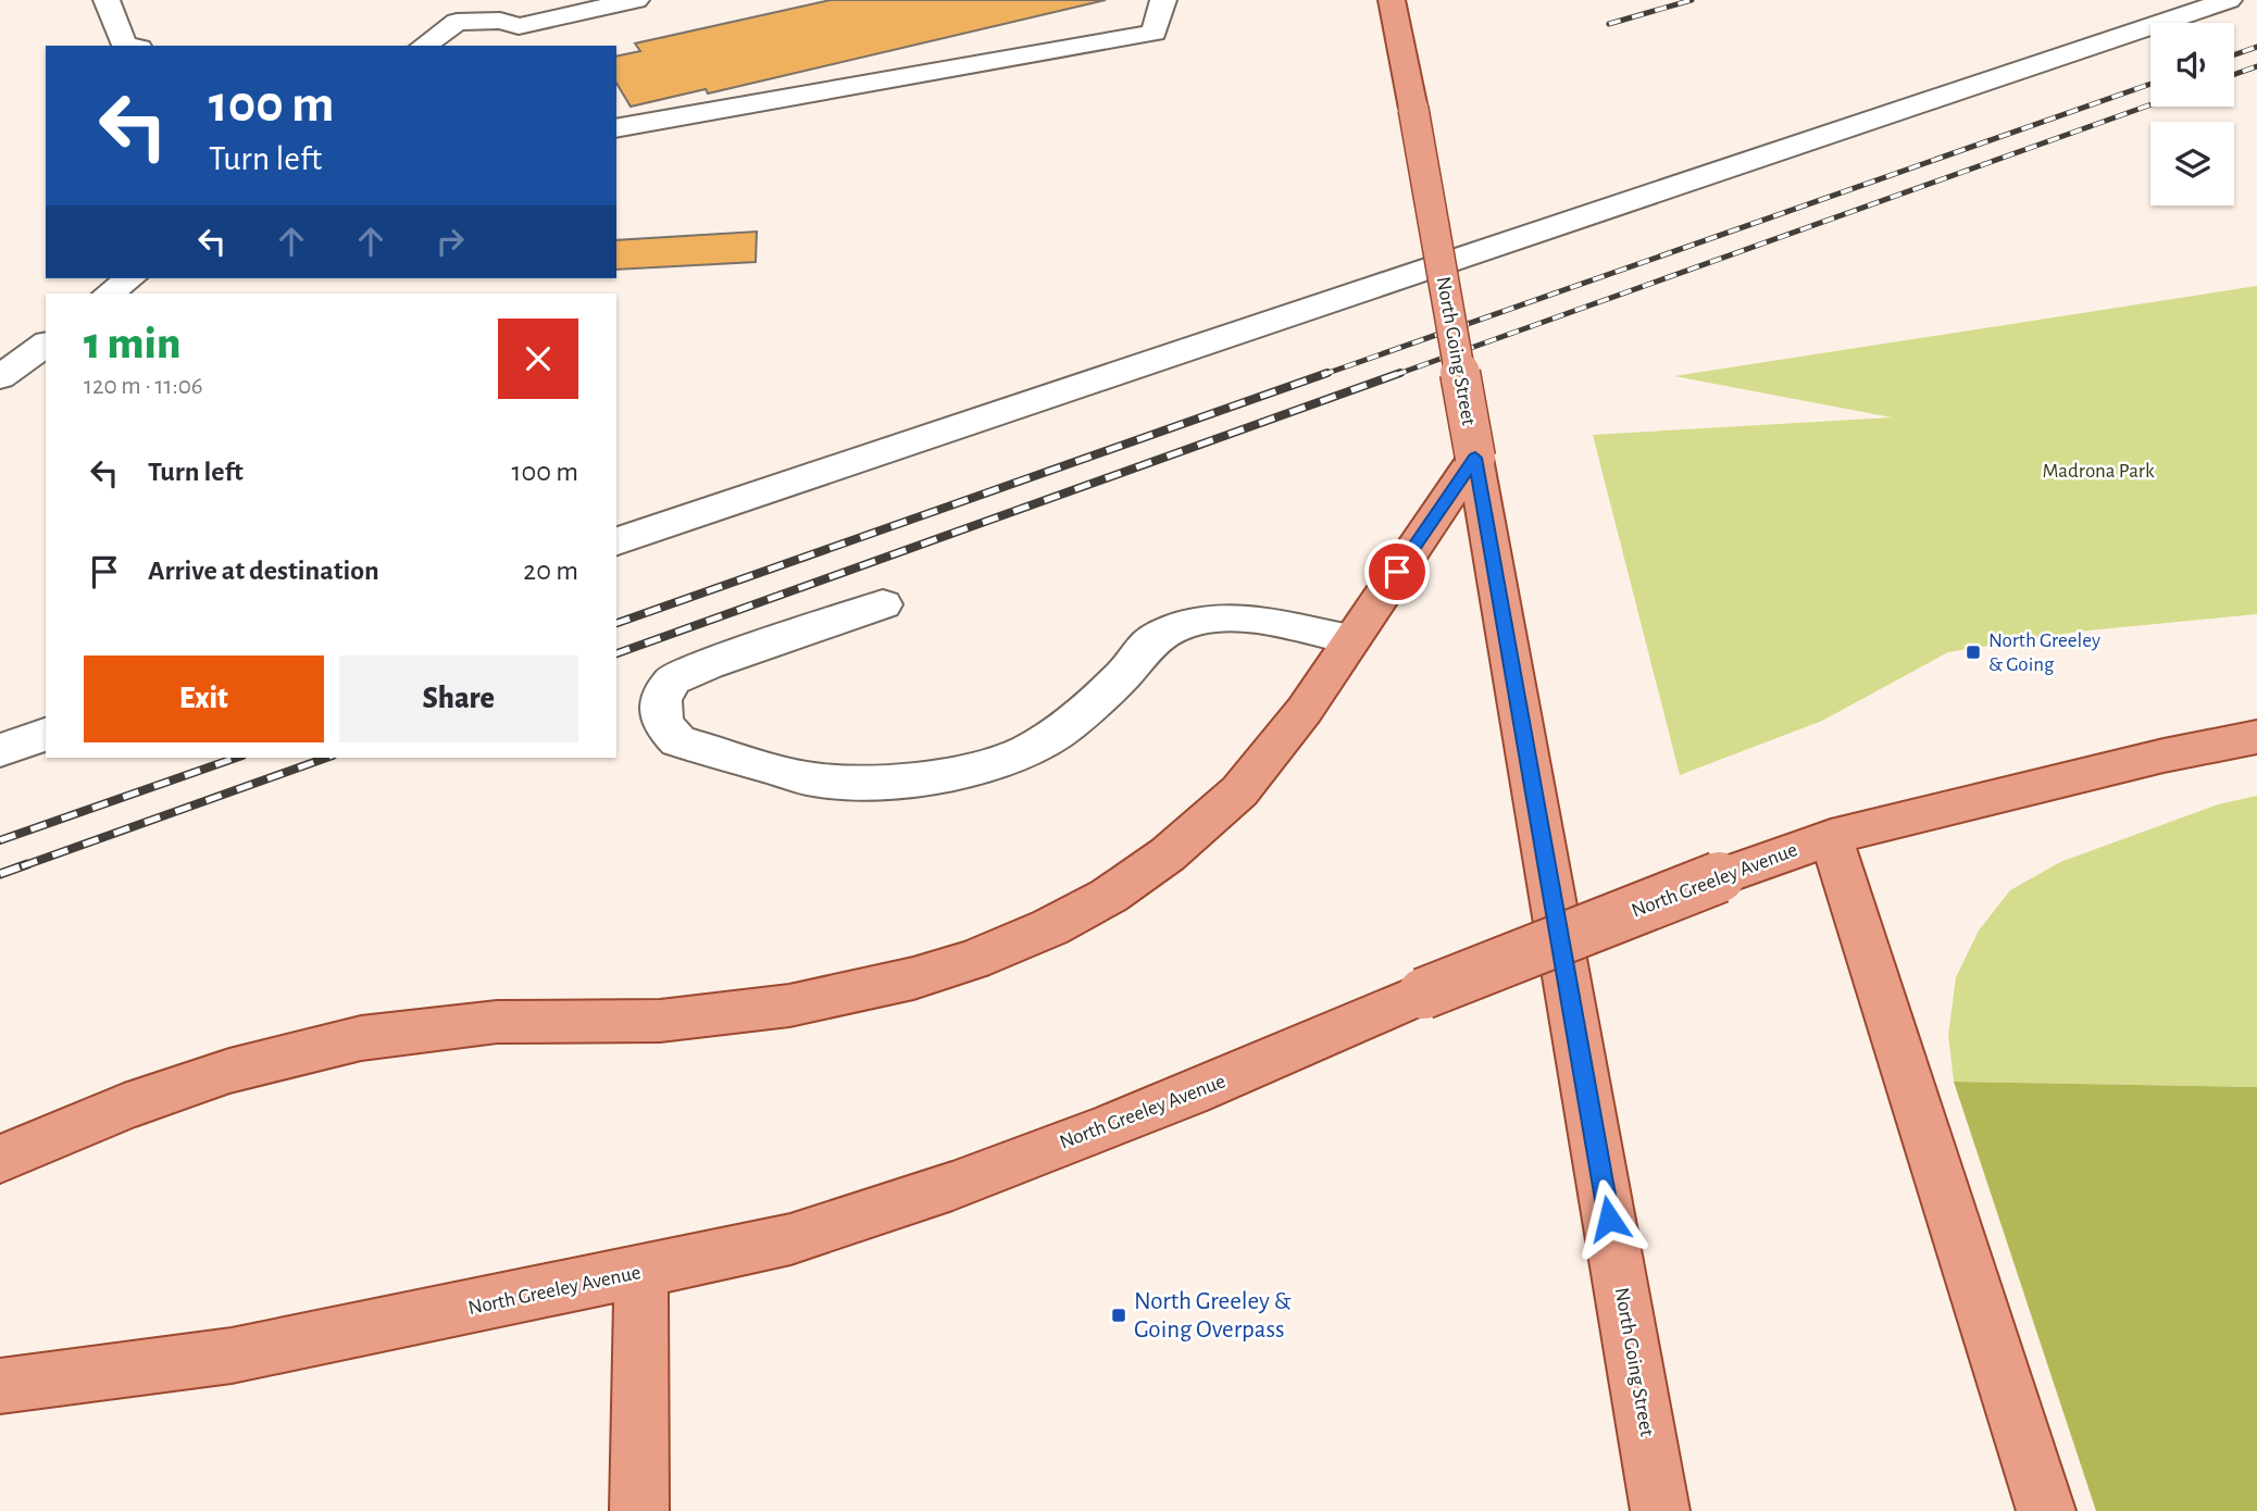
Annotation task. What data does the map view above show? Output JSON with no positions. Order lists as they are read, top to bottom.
{
  "streets": {
    "main road": ["North Going Street", "North Greeley Avenue"]
  },
  "parks": ["Madrona Park"],
  "places": {
    "transit": ["North Greeley & Going", "North Greeley & Going Overpass"]
  },
  "page": {
    "turn": ["100 m", "Turn left"],
    "heading": ["1 min", "120 m · 11:06"],
    "list": [
      {
        "name": "Turn left",
        "value": "100 m"
      },
      {
        "name": "Arrive at destination",
        "value": "20 m"
      }
    ],
    "buttons": ["Exit", "Share"]
  }
}
